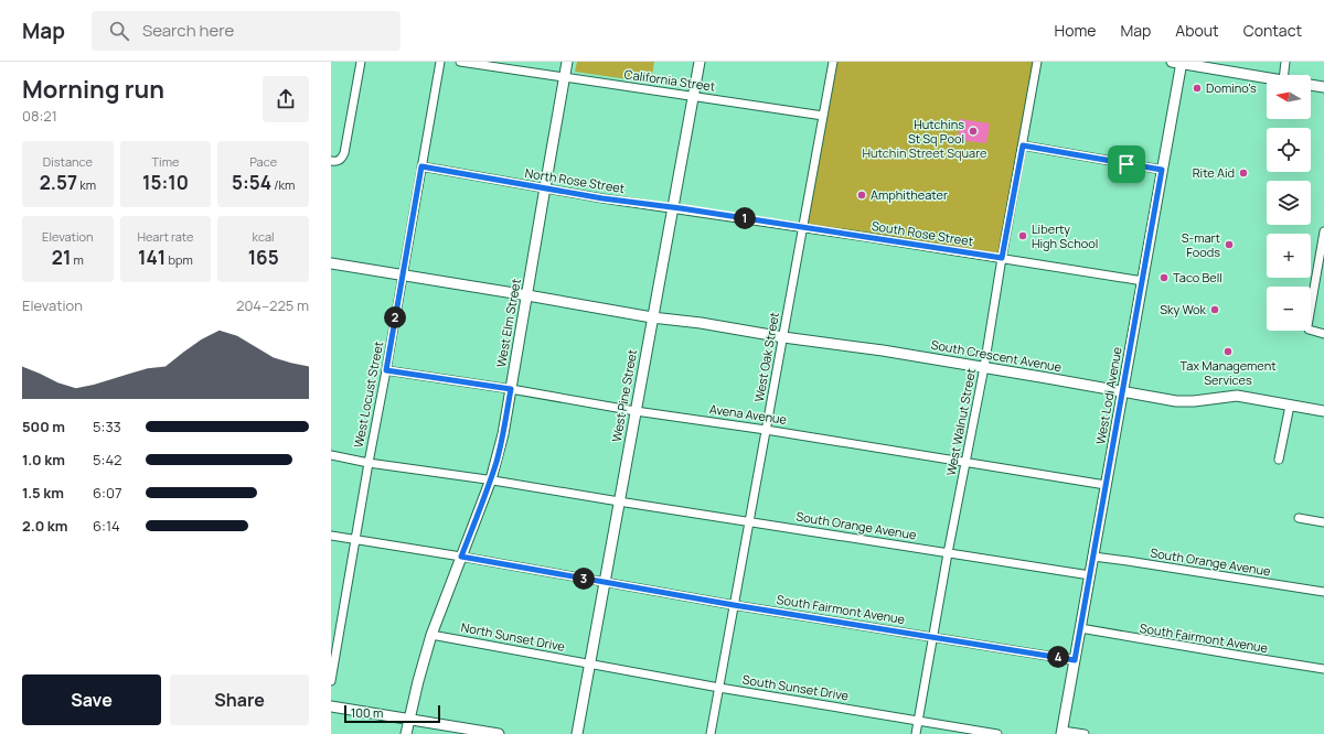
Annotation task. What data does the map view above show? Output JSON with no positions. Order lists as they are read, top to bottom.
{
  "streets": {
    "street": [
      "California Street",
      "North Rose Street",
      "South Rose Street",
      "West Elm Street",
      "South Crescent Avenue",
      "West Oak Street",
      "West Locust Street",
      "West Pine Street",
      "West Lodi Avenue",
      "Avena Avenue",
      "West Walnut Street",
      "South Orange Avenue",
      "South Fairmont Avenue",
      "North Sunset Drive",
      "South Sunset Drive"
    ]
  },
  "crossings": [
    ["California Street", "West Elm Street"],
    ["California Street", "West Oak Street"],
    ["California Street", "West Pine Street"],
    ["North Rose Street", "South Rose Street"],
    ["North Rose Street", "West Elm Street"],
    ["North Rose Street", "West Locust Street"],
    ["North Rose Street", "West Pine Street"],
    ["South Rose Street", "West Oak Street"],
    ["South Rose Street", "West Pine Street"],
    ["South Rose Street", "West Lodi Avenue"],
    ["South Rose Street", "West Walnut Street"],
    ["West Elm Street", "South Crescent Avenue"],
    ["West Elm Street", "Avena Avenue"],
    ["West Elm Street", "South Orange Avenue"],
    ["West Elm Street", "South Fairmont Avenue"],
    ["West Elm Street", "North Sunset Drive"],
    ["South Crescent Avenue", "West Oak Street"],
    ["South Crescent Avenue", "West Locust Street"],
    ["South Crescent Avenue", "West Pine Street"],
    ["South Crescent Avenue", "West Lodi Avenue"],
    ["South Crescent Avenue", "West Walnut Street"],
    ["West Oak Street", "Avena Avenue"],
    ["West Oak Street", "South Orange Avenue"],
    ["West Oak Street", "South Fairmont Avenue"],
    ["West Oak Street", "South Sunset Drive"],
    ["West Locust Street", "Avena Avenue"],
    ["West Locust Street", "South Orange Avenue"],
    ["West Locust Street", "South Fairmont Avenue"],
    ["West Pine Street", "Avena Avenue"],
    ["West Pine Street", "South Orange Avenue"],
    ["West Pine Street", "South Fairmont Avenue"],
    ["West Pine Street", "North Sunset Drive"],
    ["West Pine Street", "South Sunset Drive"],
    ["West Lodi Avenue", "Avena Avenue"],
    ["West Lodi Avenue", "South Orange Avenue"],
    ["West Lodi Avenue", "South Fairmont Avenue"],
    ["Avena Avenue", "West Walnut Street"],
    ["West Walnut Street", "South Orange Avenue"],
    ["West Walnut Street", "South Fairmont Avenue"],
    ["West Walnut Street", "South Sunset Drive"],
    ["North Sunset Drive", "South Sunset Drive"]
  ],
  "parks": ["Hutchin Street Square"],
  "places": [
    "Domino's",
    "Hutchins St Sq Pool",
    "Rite Aid",
    "Amphitheater",
    "Liberty High School",
    "S-mart Foods",
    "Taco Bell",
    "Sky Wok",
    "Tax Management Services"
  ],
  "scale_bar": "100 m",
  "north": "left",
  "page": {
    "header": "Map",
    "search": "Search here",
    "nav": [
      "Home",
      "Map",
      "About",
      "Contact"
    ],
    "heading": ["Morning run", "08:21"],
    "map_buttons": ["+", "−"],
    "stats": [
      ["Distance", "2.57 km"],
      ["Time", "15:10"],
      ["Pace", "5:54 /km"],
      ["Elevation", "21 m"],
      ["Heart rate", "141 bpm"],
      ["kcal", "165"]
    ],
    "pins": [
      "1",
      "2",
      "3",
      "4"
    ],
    "chart": ["Elevation", "204–225 m"],
    "list": [
      {
        "name": "500 m",
        "note": "5:33"
      },
      {
        "name": "1.0 km",
        "note": "5:42"
      },
      {
        "name": "1.5 km",
        "note": "6:07"
      },
      {
        "name": "2.0 km",
        "note": "6:14"
      }
    ],
    "buttons": ["Save", "Share"],
    "scale": "100 m"
  }
}
